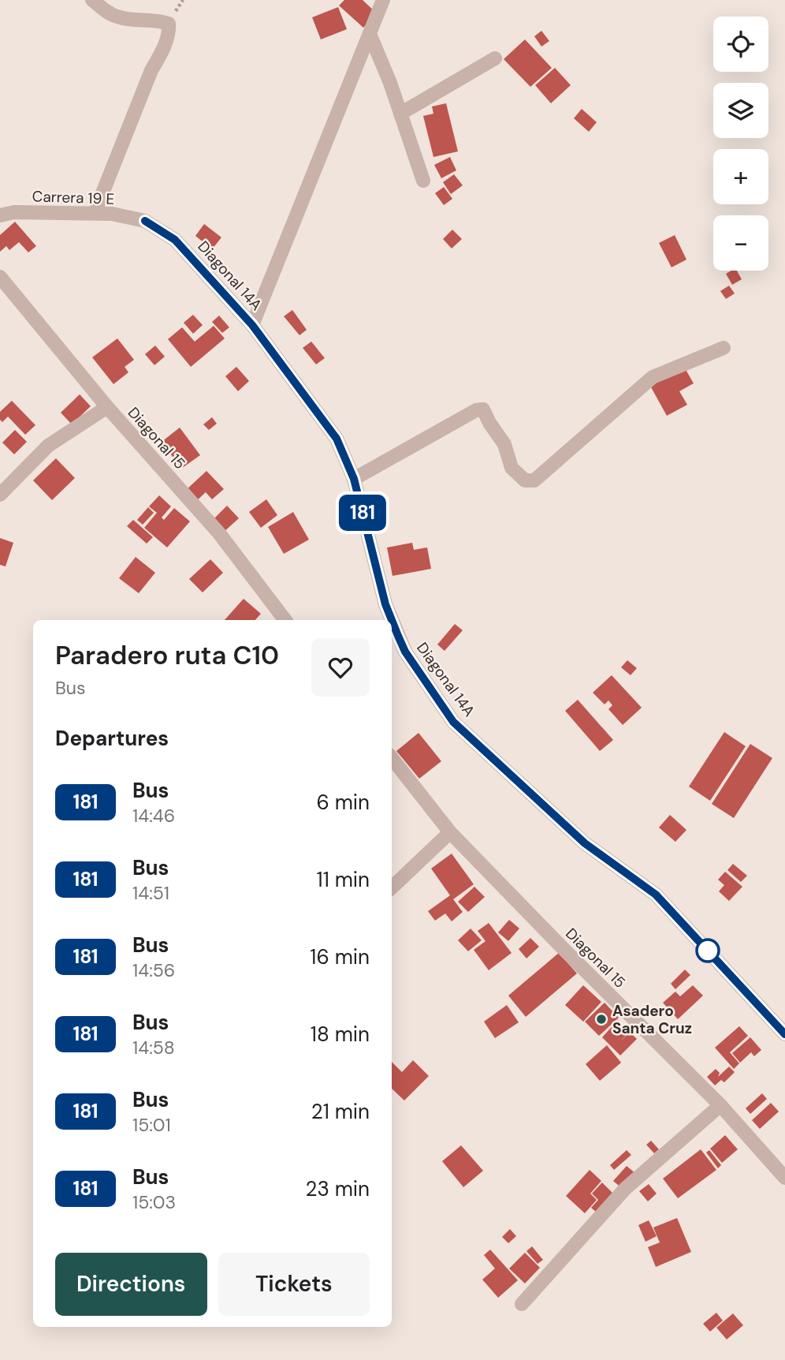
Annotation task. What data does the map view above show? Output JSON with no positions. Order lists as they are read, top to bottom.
{
  "streets": {
    "street": ["Carrera 19 E", "Diagonal 14A", "Diagonal 15"]
  },
  "crossings": [
    ["Carrera 19 E", "Diagonal 14A"]
  ],
  "places": ["Asadero Santa Cruz"],
  "lines": ["bus line 181"],
  "page": {
    "on_map": "181",
    "map_buttons": ["+", "−"],
    "heading": [
      ["Paradero ruta C10", "Bus"],
      "Departures"
    ],
    "list": [
      {
        "mark": "181",
        "name": "Bus",
        "note": "14:46",
        "value": "6 min"
      },
      {
        "mark": "181",
        "name": "Bus",
        "note": "14:51",
        "value": "11 min"
      },
      {
        "mark": "181",
        "name": "Bus",
        "note": "14:56",
        "value": "16 min"
      },
      {
        "mark": "181",
        "name": "Bus",
        "note": "14:58",
        "value": "18 min"
      },
      {
        "mark": "181",
        "name": "Bus",
        "note": "15:01",
        "value": "21 min"
      },
      {
        "mark": "181",
        "name": "Bus",
        "note": "15:03",
        "value": "23 min"
      }
    ],
    "buttons": ["Directions", "Tickets"]
  }
}
